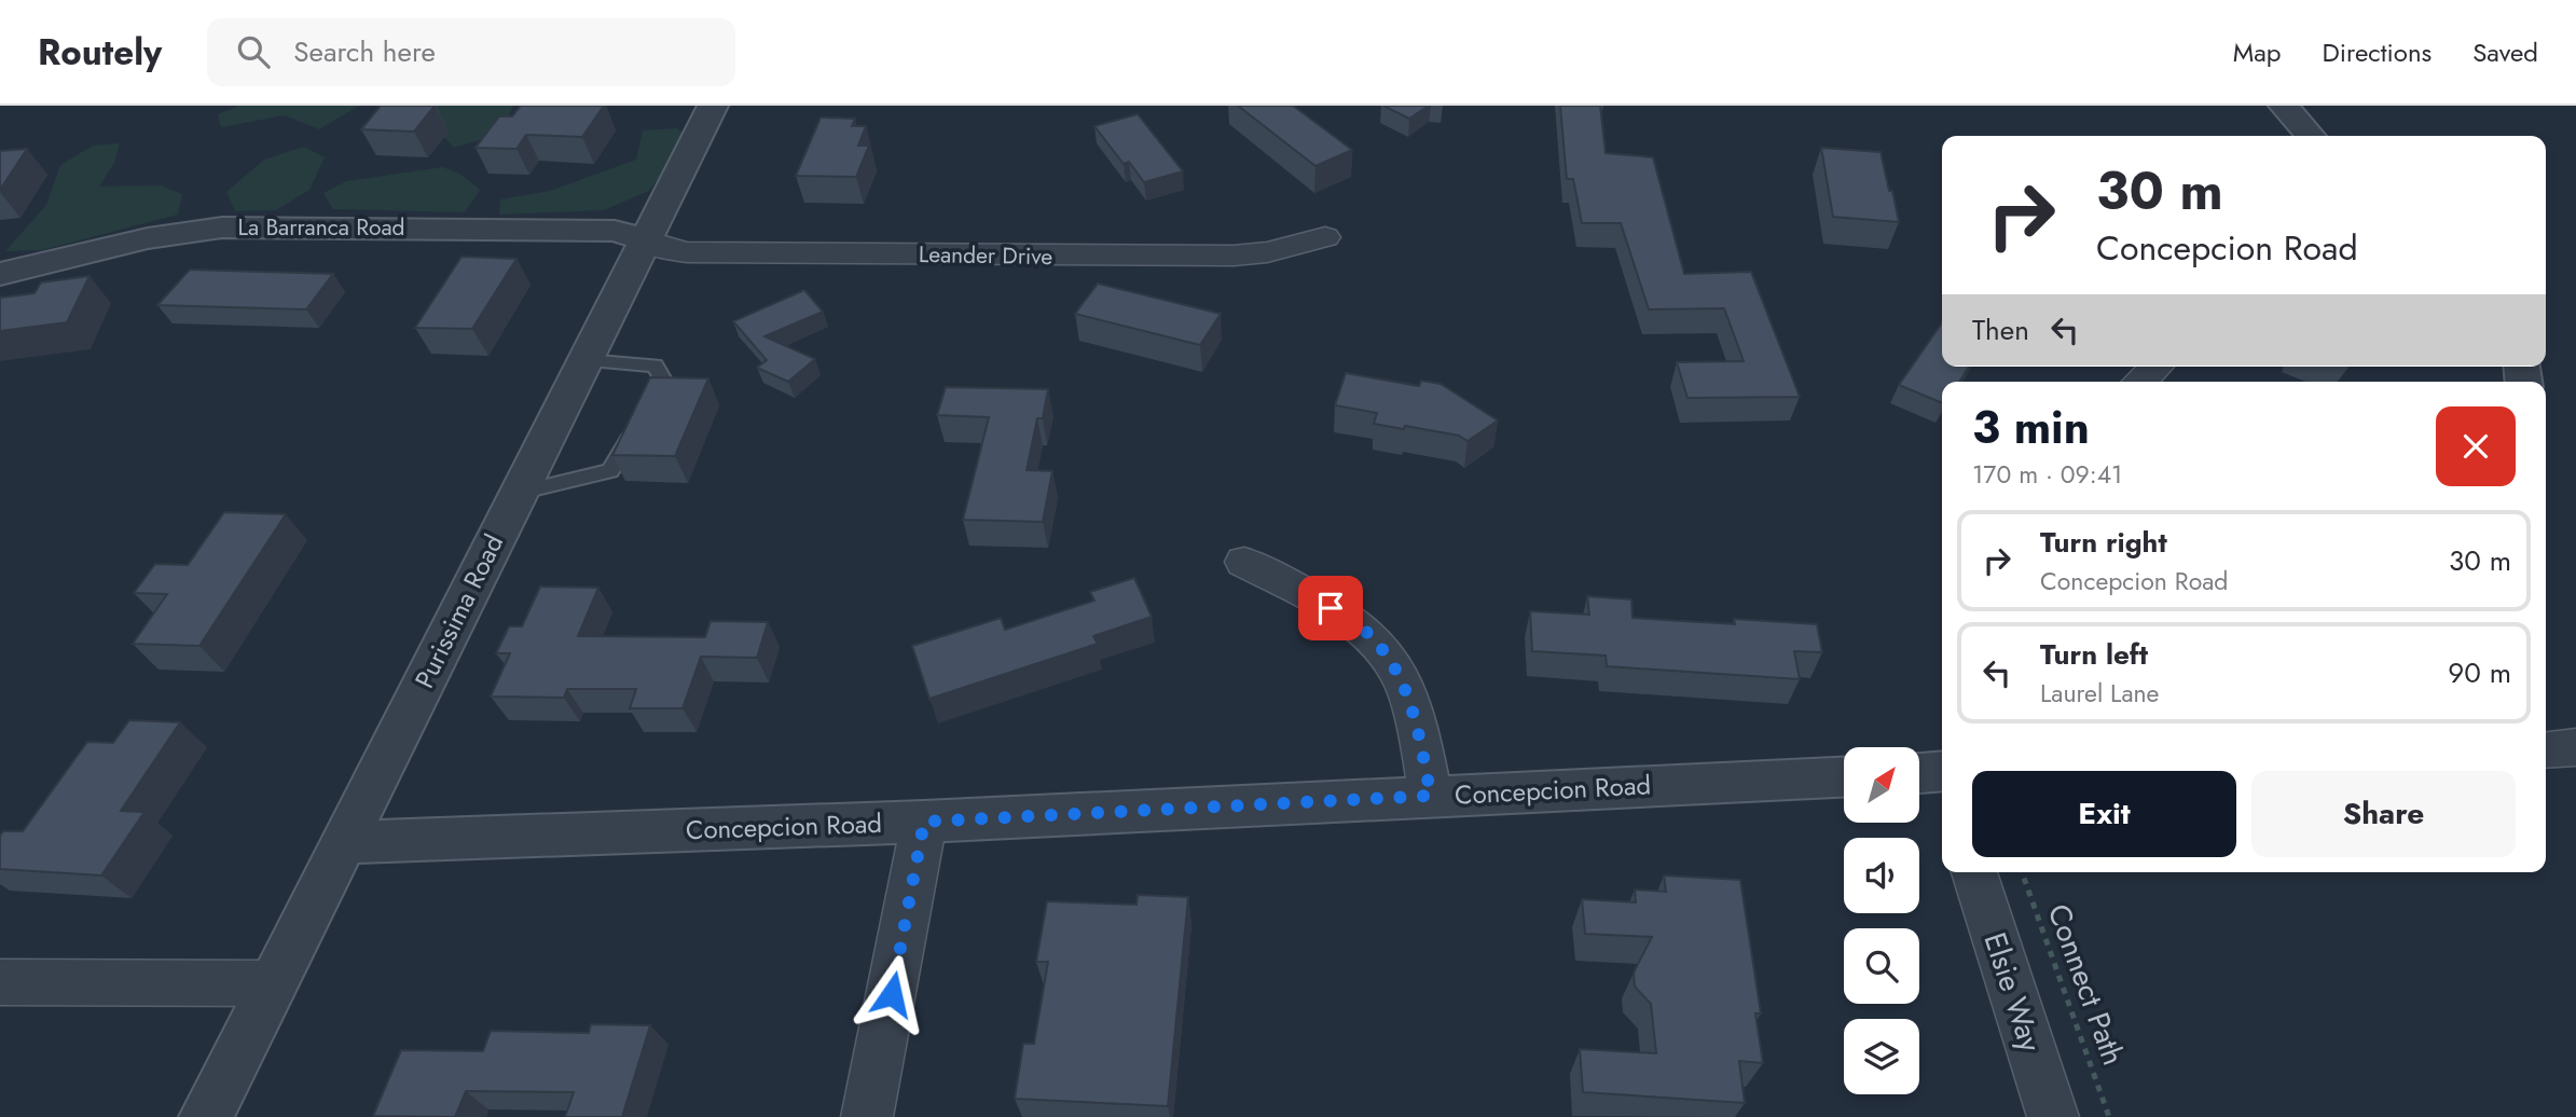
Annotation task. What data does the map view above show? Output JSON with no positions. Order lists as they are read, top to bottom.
{
  "streets": {
    "street": [
      "La Barranca Road",
      "Leander Drive",
      "Purissima Road",
      "Concepcion Road",
      "Elsie Way"
    ],
    "path": ["Connect Path"]
  },
  "crossings": [
    ["La Barranca Road", "Leander Drive"],
    ["La Barranca Road", "Purissima Road"],
    ["Leander Drive", "Purissima Road"],
    ["Purissima Road", "Concepcion Road"]
  ],
  "north": "top right",
  "page": {
    "header": "Routely",
    "search": "Search here",
    "nav": ["Map", "Directions", "Saved"],
    "turn": ["30 m", "Concepcion Road"],
    "then": "Then",
    "heading": ["3 min", "170 m · 09:41"],
    "list": [
      {
        "name": "Turn right",
        "note": "Concepcion Road",
        "value": "30 m"
      },
      {
        "name": "Turn left",
        "note": "Laurel Lane",
        "value": "90 m"
      }
    ],
    "buttons": ["Exit", "Share"]
  }
}
